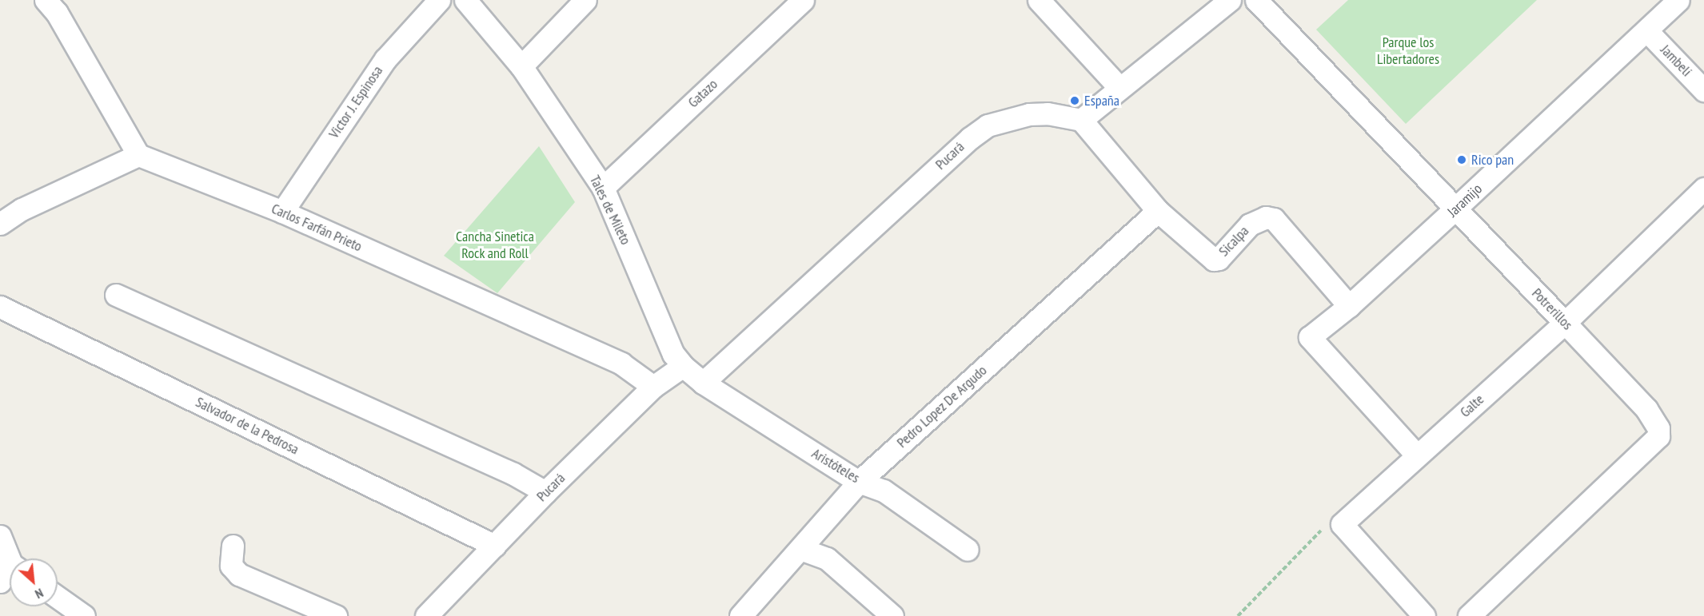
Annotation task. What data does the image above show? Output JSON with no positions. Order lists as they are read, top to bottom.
{
  "streets": {
    "street": [
      "Jambelí",
      "Gatazo",
      "Victor J. Espinosa",
      "Pucará",
      "Jaramijo",
      "Tales de Mileto",
      "Carlos Farfán Prieto",
      "Sicalpa",
      "Potrerillos",
      "Galte",
      "Pedro Lopez De Argudo",
      "Salvador de la Pedrosa",
      "Aristóteles"
    ]
  },
  "crossings": [
    ["Jambelí", "Jaramijo"],
    ["Gatazo", "Tales de Mileto"],
    ["Victor J. Espinosa", "Carlos Farfán Prieto"],
    ["Pucará", "Tales de Mileto"],
    ["Pucará", "Carlos Farfán Prieto"],
    ["Pucará", "Sicalpa"],
    ["Pucará", "Salvador de la Pedrosa"],
    ["Pucará", "Aristóteles"],
    ["Jaramijo", "Sicalpa"],
    ["Jaramijo", "Potrerillos"],
    ["Jaramijo", "Galte"],
    ["Tales de Mileto", "Aristóteles"],
    ["Sicalpa", "Pedro Lopez De Argudo"],
    ["Potrerillos", "Galte"],
    ["Pedro Lopez De Argudo", "Aristóteles"]
  ],
  "parks": ["Parque los Libertadores", "Cancha Sinetica Rock and Roll"],
  "places": ["España", "Rico pan"],
  "north": "bottom right"
}
